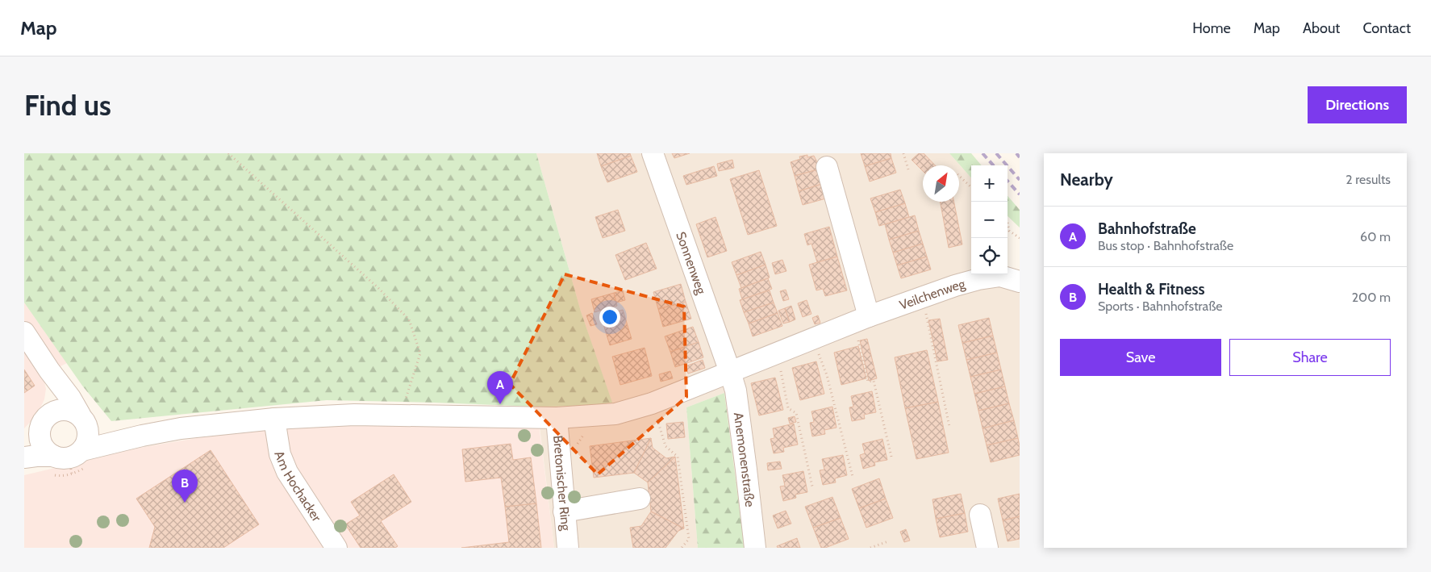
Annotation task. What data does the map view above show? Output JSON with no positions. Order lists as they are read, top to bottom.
{
  "streets": {
    "street": [
      "Sonnenweg",
      "Veilchenweg",
      "Anemonenstraße",
      "Bretonischer Ring",
      "Am Hochacker"
    ]
  },
  "crossings": [
    ["Sonnenweg", "Veilchenweg"],
    ["Sonnenweg", "Anemonenstraße"],
    ["Veilchenweg", "Anemonenstraße"],
    ["Veilchenweg", "Bretonischer Ring"],
    ["Veilchenweg", "Am Hochacker"]
  ],
  "north": "top right",
  "page": {
    "header": "Map",
    "nav": [
      "Home",
      "Map",
      "About",
      "Contact"
    ],
    "buttons": [
      "Directions",
      ["Save", "Share"]
    ],
    "title": "Find us",
    "heading": ["Nearby", "2 results"],
    "map_buttons": ["+", "−"],
    "list": [
      {
        "mark": "A",
        "name": "Bahnhofstraße",
        "note": "Bus stop · Bahnhofstraße",
        "value": "60 m"
      },
      {
        "mark": "B",
        "name": "Health & Fitness",
        "note": "Sports · Bahnhofstraße",
        "value": "200 m"
      }
    ],
    "pins": ["A", "B"]
  }
}
